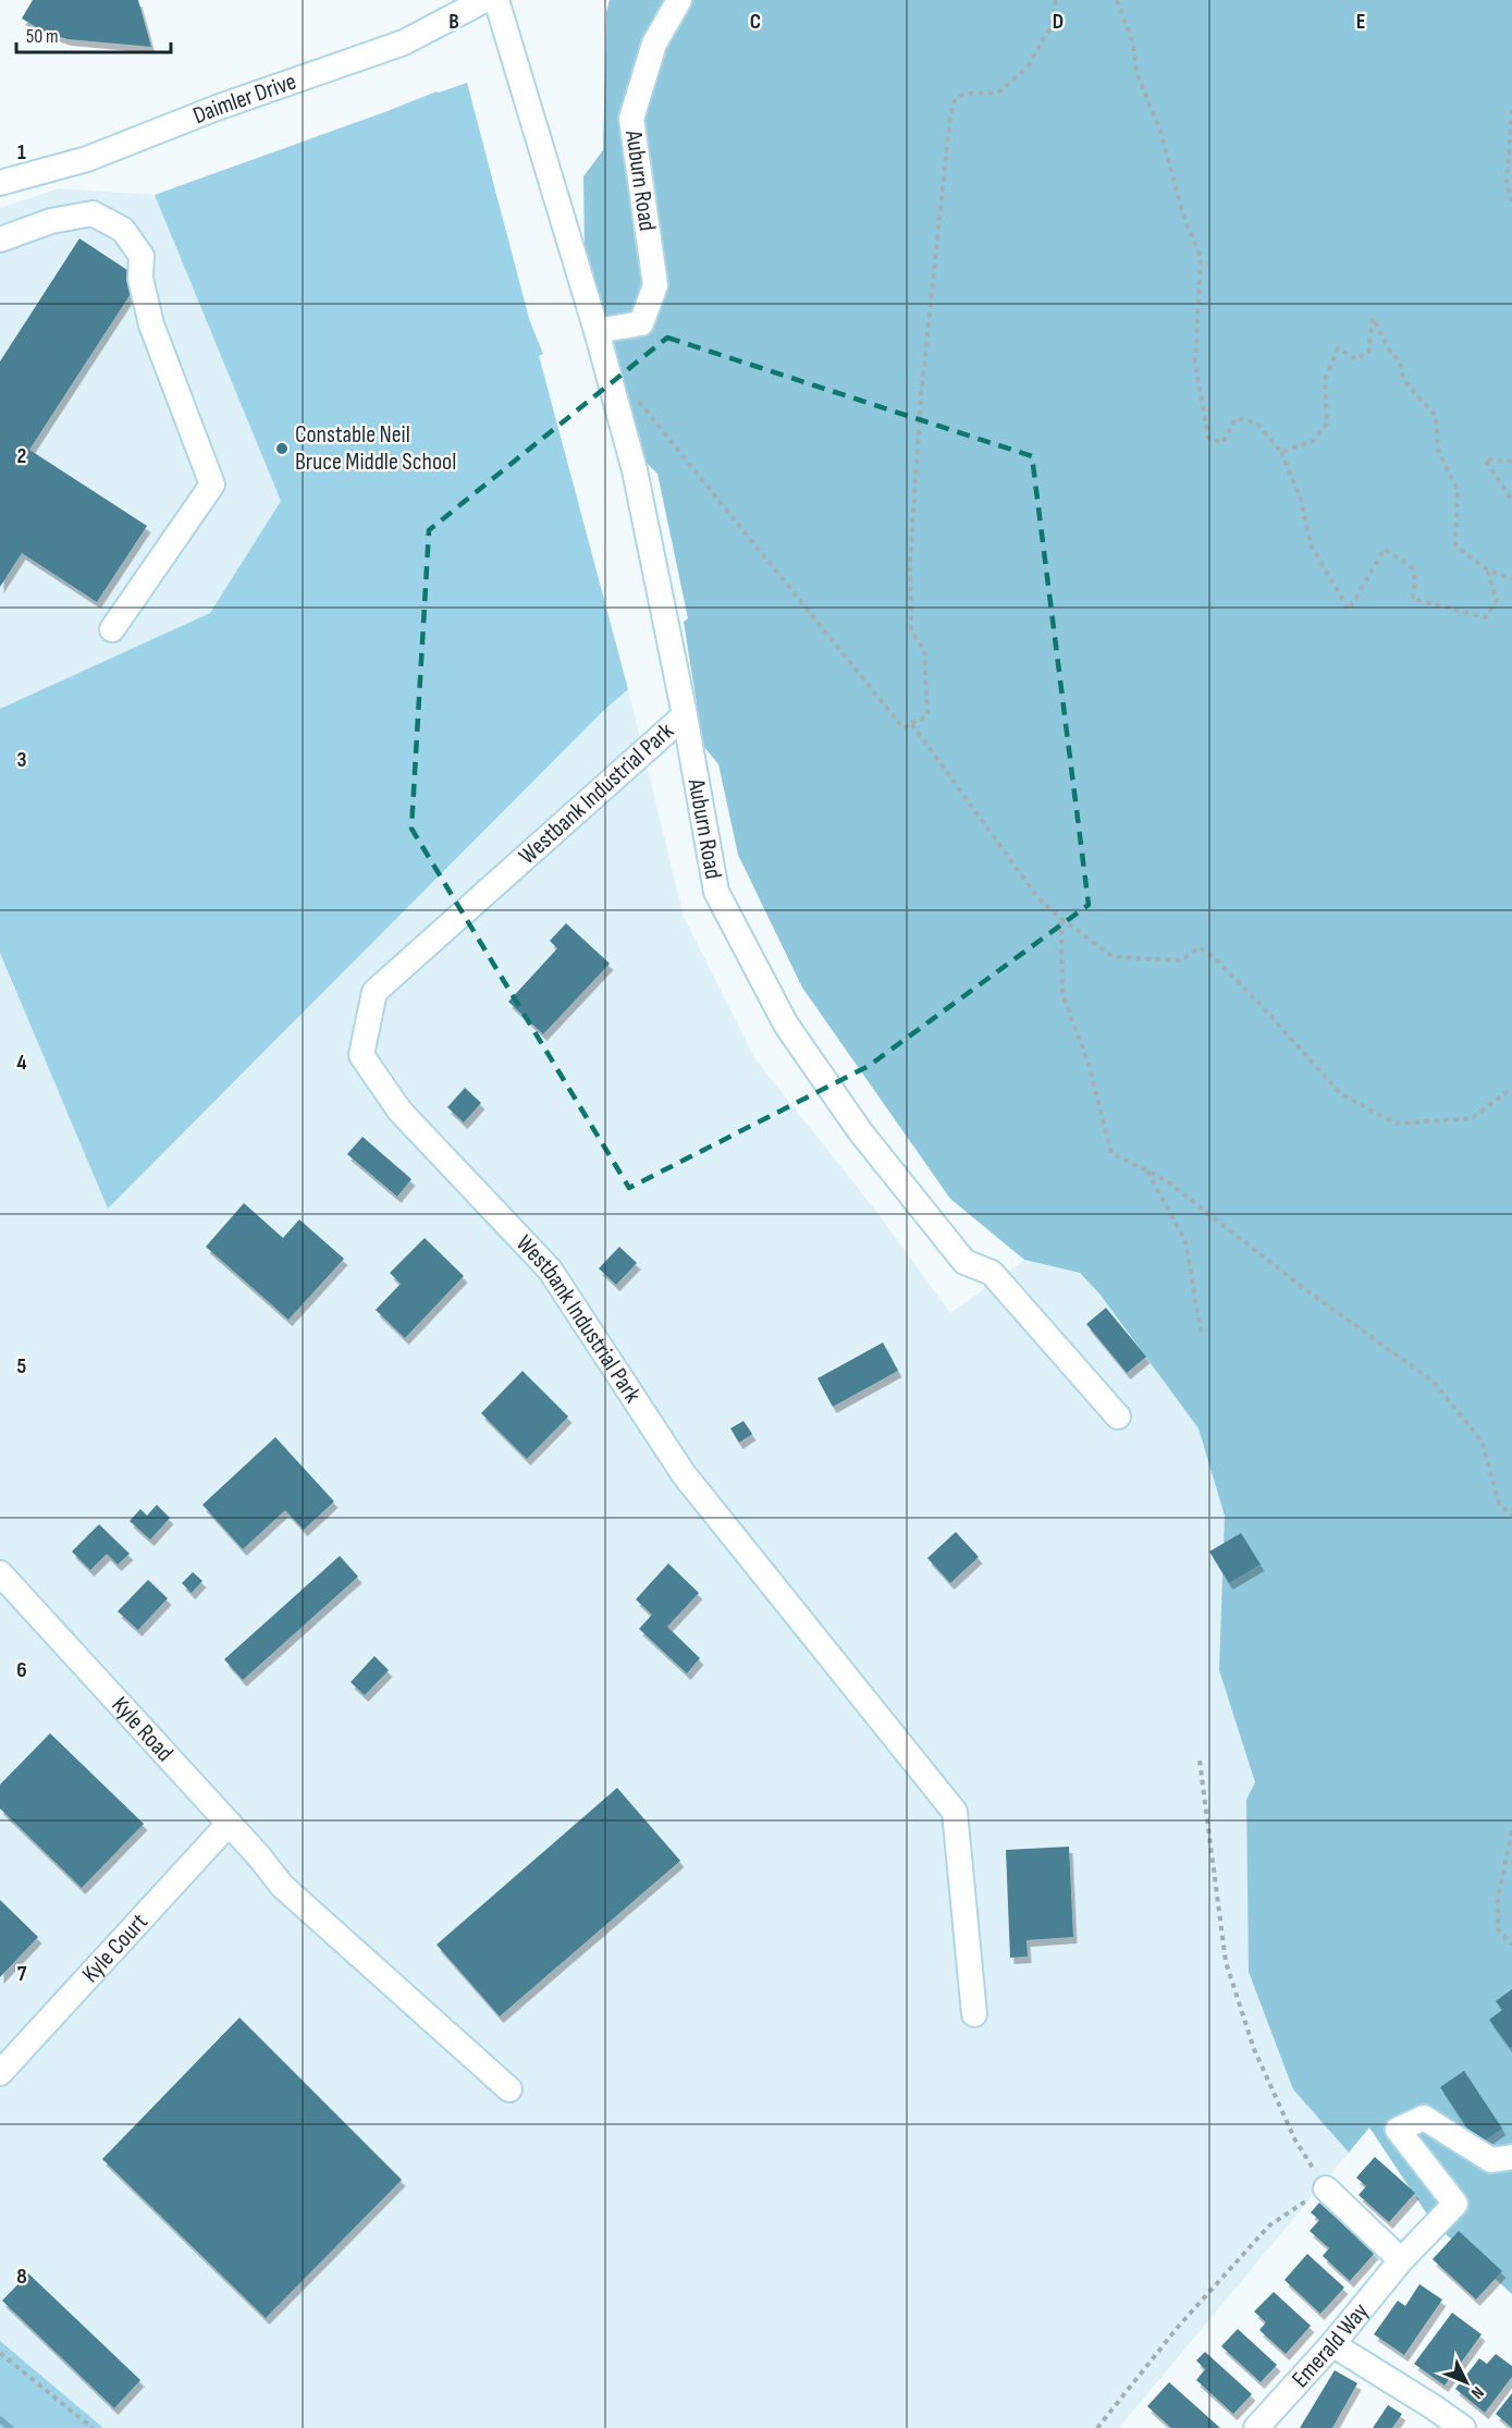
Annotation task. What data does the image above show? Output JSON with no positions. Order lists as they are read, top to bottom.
{
  "streets": {
    "street": [
      "Daimler Drive",
      "Auburn Road",
      "Westbank Industrial Park",
      "Kyle Road",
      "Kyle Court",
      "Emerald Way"
    ]
  },
  "crossings": [
    ["Auburn Road", "Westbank Industrial Park"],
    ["Kyle Road", "Kyle Court"]
  ],
  "places": ["Constable Neil Bruce Middle School"],
  "scale_bar": "50 m",
  "north": "bottom right",
  "grid": {
    "columns": [
      "B",
      "C",
      "D",
      "E"
    ],
    "rows": [
      "1",
      "2",
      "3",
      "4",
      "5",
      "6",
      "7",
      "8"
    ]
  }
}
